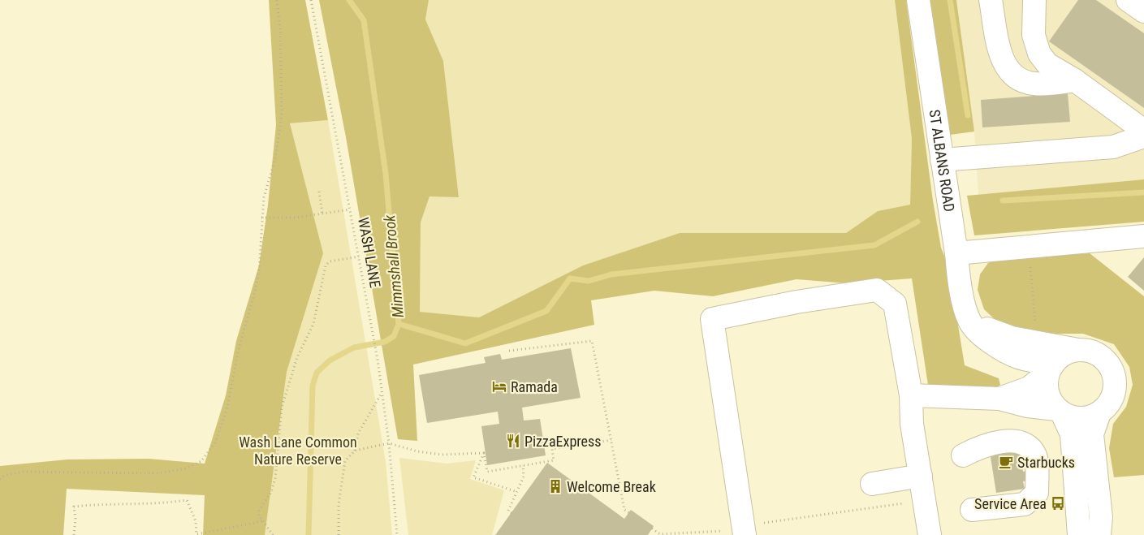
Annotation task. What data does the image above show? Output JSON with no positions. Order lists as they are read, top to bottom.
{
  "streets": {
    "street": ["ST ALBANS ROAD"],
    "path": ["WASH LANE"]
  },
  "water": ["Mimmshall Brook"],
  "parks": ["Wash Lane Common Nature Reserve"],
  "places": {
    "hotel": ["Ramada"],
    "restaurant": ["PizzaExpress"],
    "cafe": ["Starbucks"],
    "building": ["Welcome Break"],
    "bus stop": ["Service Area"]
  }
}
